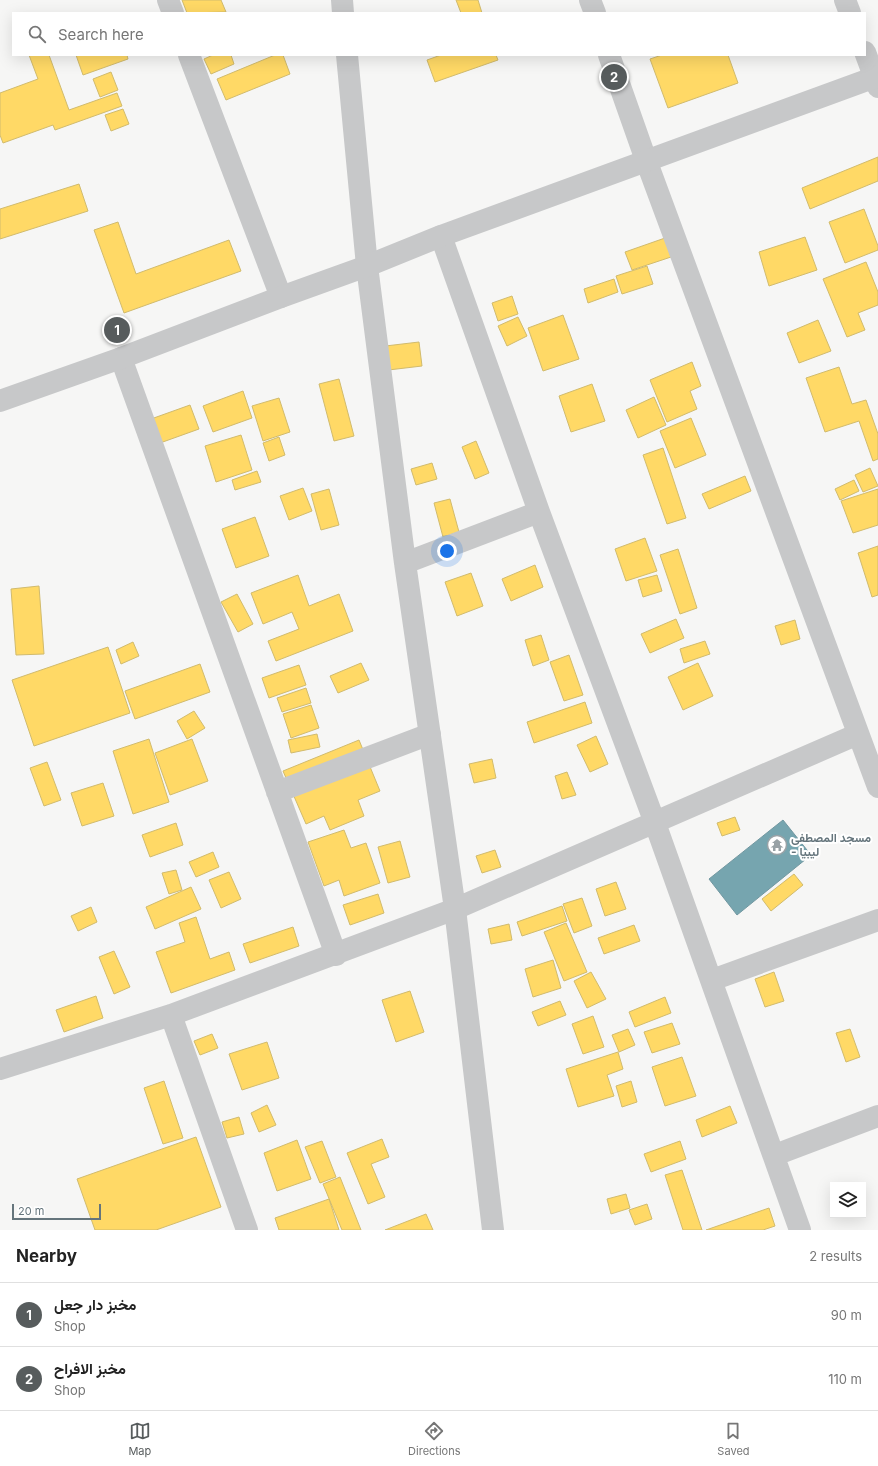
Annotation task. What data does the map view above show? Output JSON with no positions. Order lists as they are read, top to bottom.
{
  "places": {
    "temple": ["مسجد المصطفى - ليبيا"]
  },
  "scale_bar": "20 m",
  "page": {
    "search": "Search here",
    "pins": ["2", "1"],
    "scale": "20 m",
    "heading": ["Nearby", "2 results"],
    "list": [
      {
        "mark": "1",
        "name": "مخبز دار جعل",
        "note": "Shop",
        "value": "90 m"
      },
      {
        "mark": "2",
        "name": "مخبز الافراح",
        "note": "Shop",
        "value": "110 m"
      }
    ],
    "nav": ["Map", "Directions", "Saved"]
  }
}
